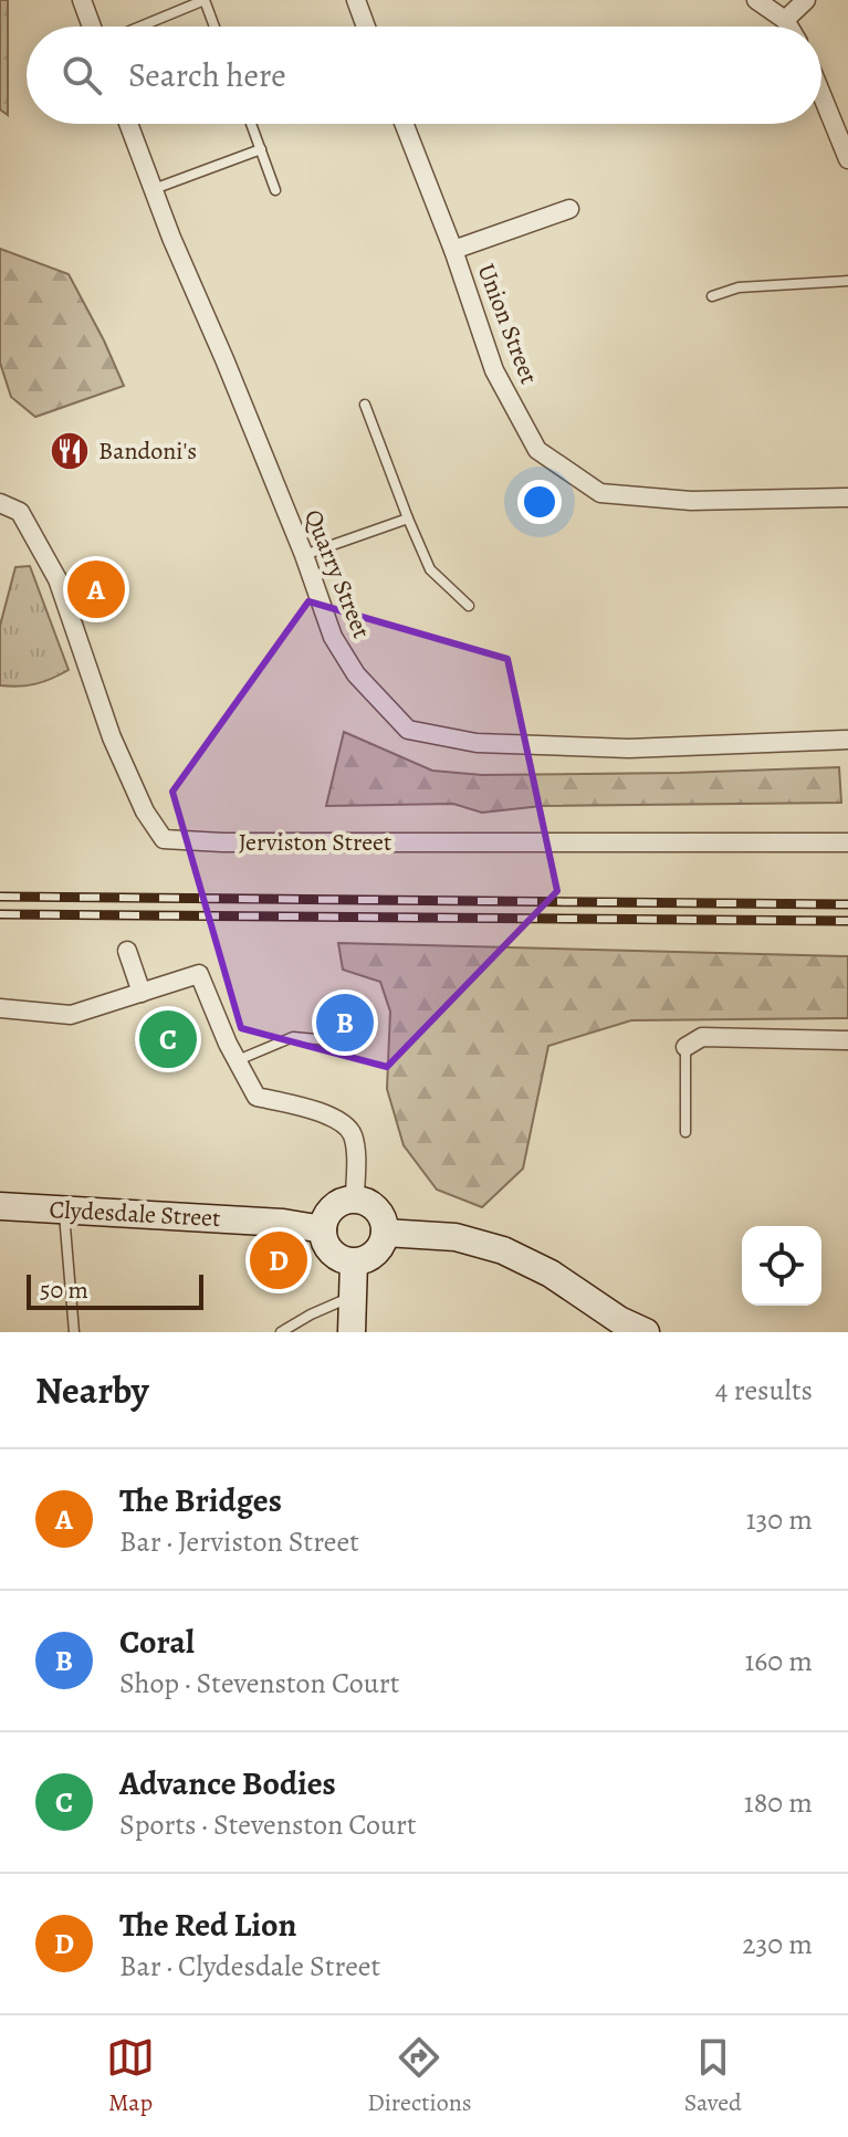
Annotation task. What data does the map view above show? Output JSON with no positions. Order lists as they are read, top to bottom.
{
  "streets": {
    "main road": ["Clydesdale Street"],
    "street": ["Union Street", "Quarry Street", "Jerviston Street"]
  },
  "places": {
    "restaurant": ["Bandoni's"]
  },
  "scale_bar": "50 m",
  "page": {
    "search": "Search here",
    "pins": [
      "A",
      "B",
      "C",
      "D"
    ],
    "scale": "50 m",
    "heading": ["Nearby", "4 results"],
    "list": [
      {
        "mark": "A",
        "name": "The Bridges",
        "note": "Bar · Jerviston Street",
        "value": "130 m"
      },
      {
        "mark": "B",
        "name": "Coral",
        "note": "Shop · Stevenston Court",
        "value": "160 m"
      },
      {
        "mark": "C",
        "name": "Advance Bodies",
        "note": "Sports · Stevenston Court",
        "value": "180 m"
      },
      {
        "mark": "D",
        "name": "The Red Lion",
        "note": "Bar · Clydesdale Street",
        "value": "230 m"
      }
    ],
    "nav": ["Map", "Directions", "Saved"]
  }
}
